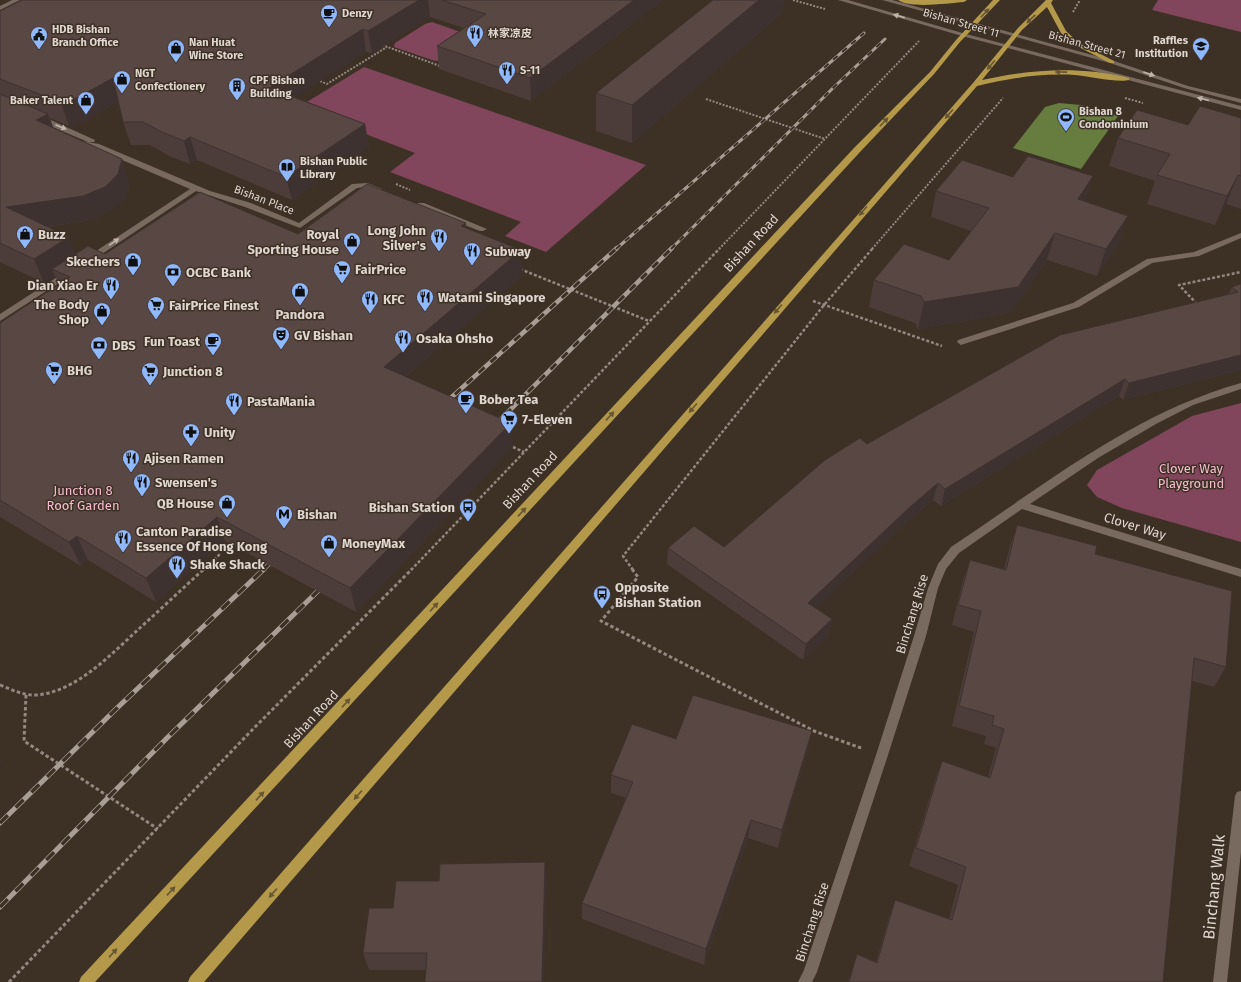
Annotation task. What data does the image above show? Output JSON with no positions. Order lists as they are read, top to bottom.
{
  "streets": {
    "main road": ["Bishan Road"],
    "street": [
      "Bishan Street 11",
      "Bishan Street 21",
      "Bishan Place",
      "Clover Way",
      "Binchang Rise",
      "Binchang Walk"
    ]
  },
  "crossings": [
    ["Bishan Street 11", "Bishan Street 21"],
    ["Bishan Street 11", "Bishan Road"],
    ["Bishan Street 21", "Bishan Road"],
    ["Clover Way", "Binchang Rise"]
  ],
  "parks": ["Clover Way Playground", "Junction 8 Roof Garden"],
  "places": {
    "cafe": ["Denzy", "Fun Toast", "Bober Tea"],
    "restaurant": [
      "林家凉皮",
      "S-11",
      "Long John Silver's",
      "Subway",
      "Dian Xiao Er",
      "Watami Singapore",
      "KFC",
      "Osaka Ohsho",
      "PastaMania",
      "Ajisen Ramen",
      "Swensen's",
      "Canton Paradise Essence Of Hong Kong",
      "Shake Shack"
    ],
    "public building": ["HDB Bishan Branch Office"],
    "school or university": ["Raffles Institution"],
    "shop": [
      "Nan Huat Wine Store",
      "NGT Confectionery",
      "Baker Talent",
      "Buzz",
      "Royal Sporting House",
      "Skechers",
      "Pandora",
      "The Body Shop",
      "QB House",
      "MoneyMax"
    ],
    "building": ["CPF Bishan Building"],
    "sports": ["Bishan 8 Condominium"],
    "library": ["Bishan Public Library"],
    "supermarket": [
      "FairPrice",
      "FairPrice Finest",
      "BHG",
      "Junction 8",
      "7-Eleven"
    ],
    "bank": ["OCBC Bank", "DBS"],
    "theatre": ["GV Bishan"],
    "pharmacy": ["Unity"],
    "bus stop": ["Bishan Station", "Opposite Bishan Station"],
    "metro station": ["Bishan"]
  }
}
